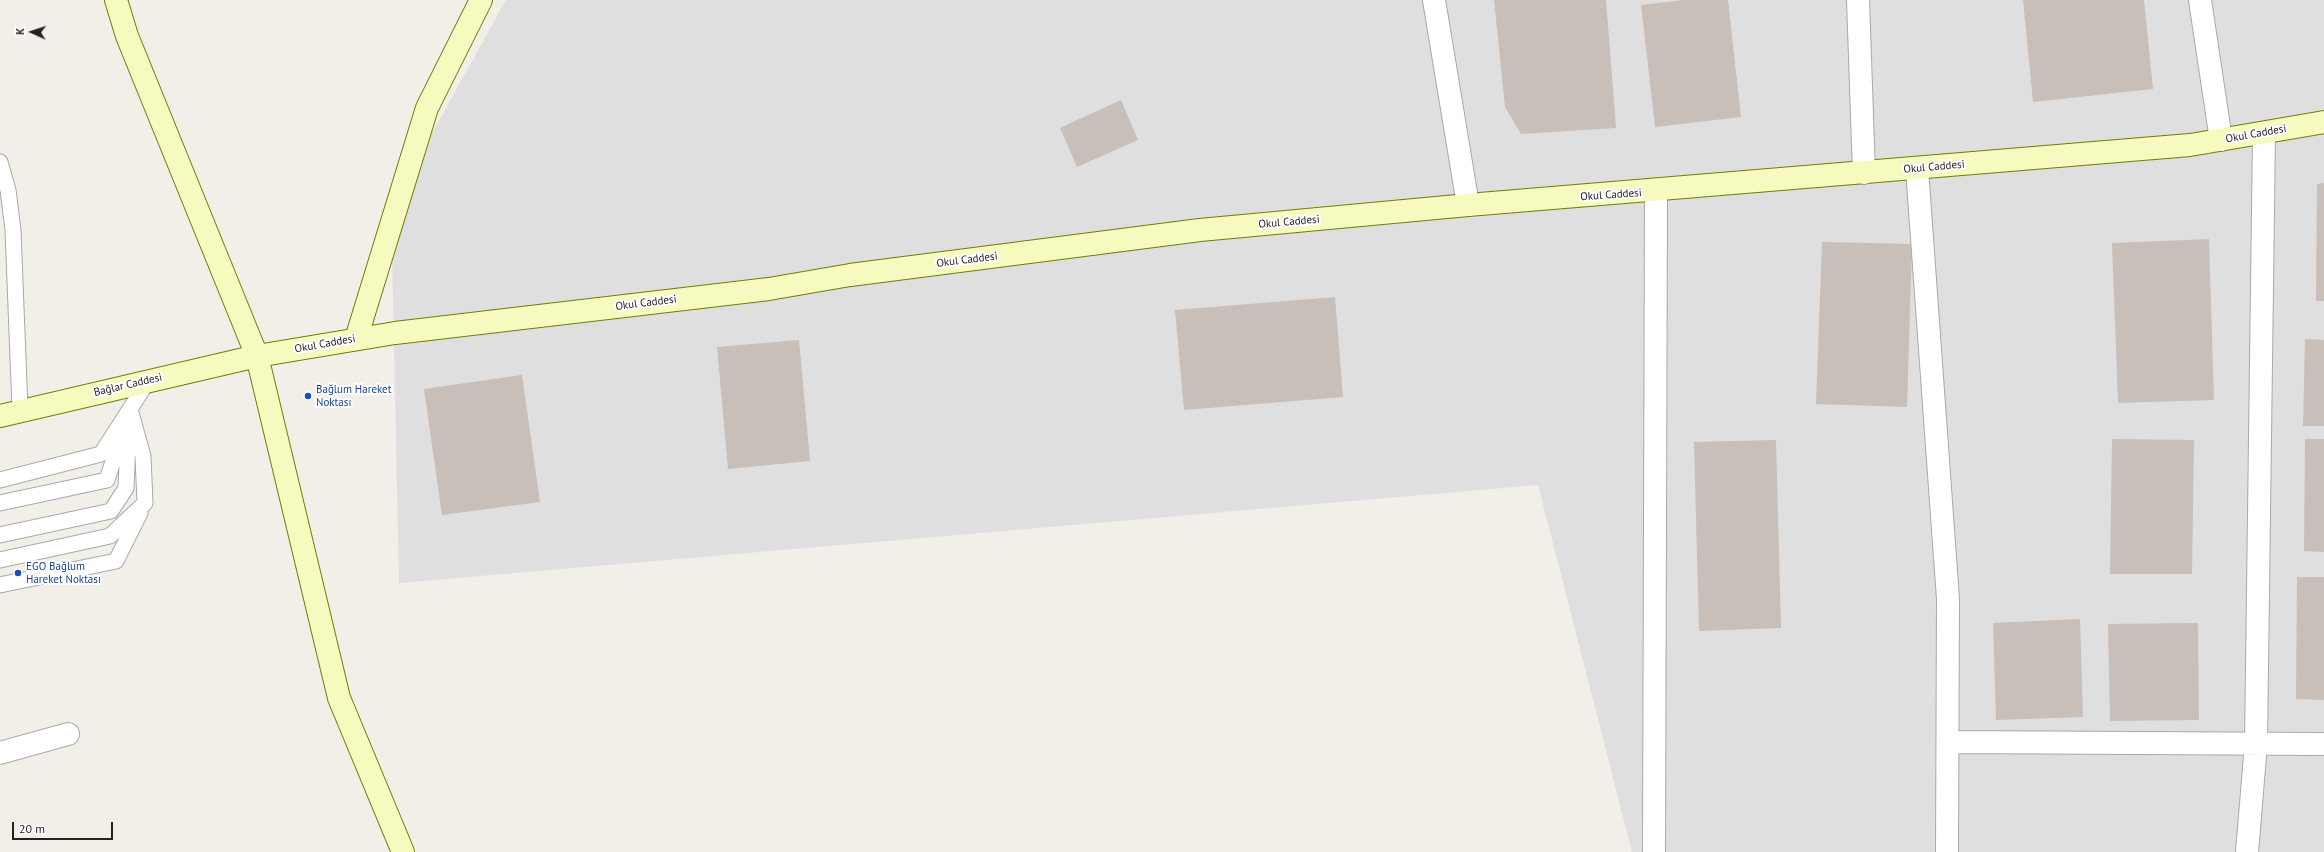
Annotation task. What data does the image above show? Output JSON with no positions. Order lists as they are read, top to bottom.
{
  "streets": {
    "main road": ["Okul Caddesi", "Bağlar Caddesi"]
  },
  "crossings": [
    ["Okul Caddesi", "Bağlar Caddesi"]
  ],
  "places": ["Bağlum Hareket Noktası", "EGO Bağlum Hareket Noktası"],
  "scale_bar": "20 m",
  "north": "left"
}
